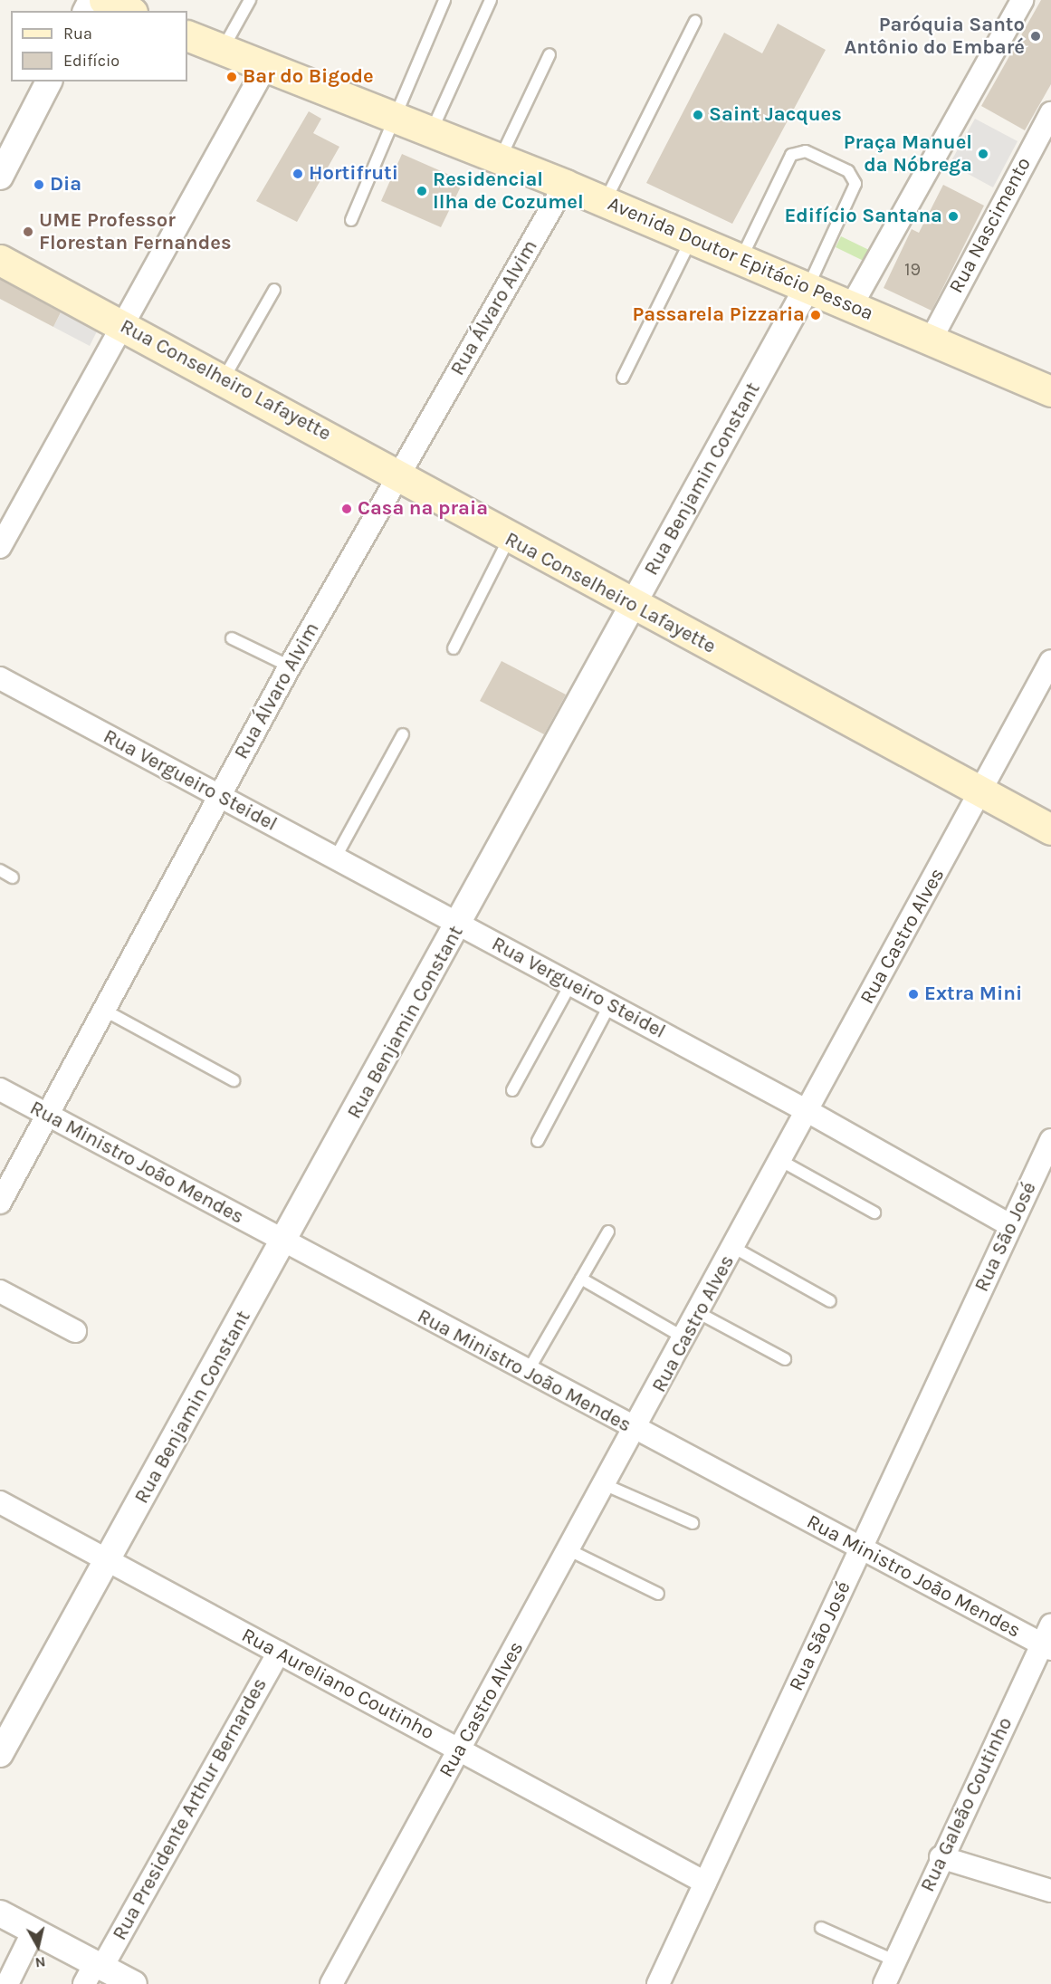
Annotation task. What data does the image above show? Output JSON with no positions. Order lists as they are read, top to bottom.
{
  "streets": {
    "main road": ["Avenida Doutor Epitácio Pessoa", "Rua Conselheiro Lafayette"],
    "street": [
      "Rua Nascimento",
      "Rua Álvaro Alvim",
      "Rua Benjamin Constant",
      "Rua Vergueiro Steidel",
      "Rua Castro Alves",
      "Rua Ministro João Mendes",
      "Rua São José",
      "Rua Aureliano Coutinho",
      "Rua Galeão Coutinho",
      "Rua Presidente Arthur Bernardes"
    ]
  },
  "crossings": [
    ["Rua Nascimento", "Avenida Doutor Epitácio Pessoa"],
    ["Avenida Doutor Epitácio Pessoa", "Rua Álvaro Alvim"],
    ["Avenida Doutor Epitácio Pessoa", "Rua Benjamin Constant"],
    ["Rua Álvaro Alvim", "Rua Conselheiro Lafayette"],
    ["Rua Álvaro Alvim", "Rua Vergueiro Steidel"],
    ["Rua Álvaro Alvim", "Rua Ministro João Mendes"],
    ["Rua Conselheiro Lafayette", "Rua Benjamin Constant"],
    ["Rua Conselheiro Lafayette", "Rua Castro Alves"],
    ["Rua Benjamin Constant", "Rua Vergueiro Steidel"],
    ["Rua Benjamin Constant", "Rua Ministro João Mendes"],
    ["Rua Benjamin Constant", "Rua Aureliano Coutinho"],
    ["Rua Vergueiro Steidel", "Rua Castro Alves"],
    ["Rua Vergueiro Steidel", "Rua São José"],
    ["Rua Castro Alves", "Rua Ministro João Mendes"],
    ["Rua Castro Alves", "Rua Aureliano Coutinho"],
    ["Rua Ministro João Mendes", "Rua São José"],
    ["Rua Ministro João Mendes", "Rua Galeão Coutinho"],
    ["Rua São José", "Rua Aureliano Coutinho"],
    ["Rua Aureliano Coutinho", "Rua Presidente Arthur Bernardes"]
  ],
  "places": [
    "Paróquia Santo Antônio do Embaré",
    "Bar do Bigode",
    "Saint Jacques",
    "Praça Manuel da Nóbrega",
    "Hortifruti",
    "Dia",
    "Residencial Ilha de Cozumel",
    "Edifício Santana",
    "UME Professor Florestan Fernandes",
    "Passarela Pizzaria",
    "Casa na praia",
    "Extra Mini"
  ],
  "house_numbers": ["19"],
  "legend": ["Rua", "Edifício"],
  "north": "bottom"
}
